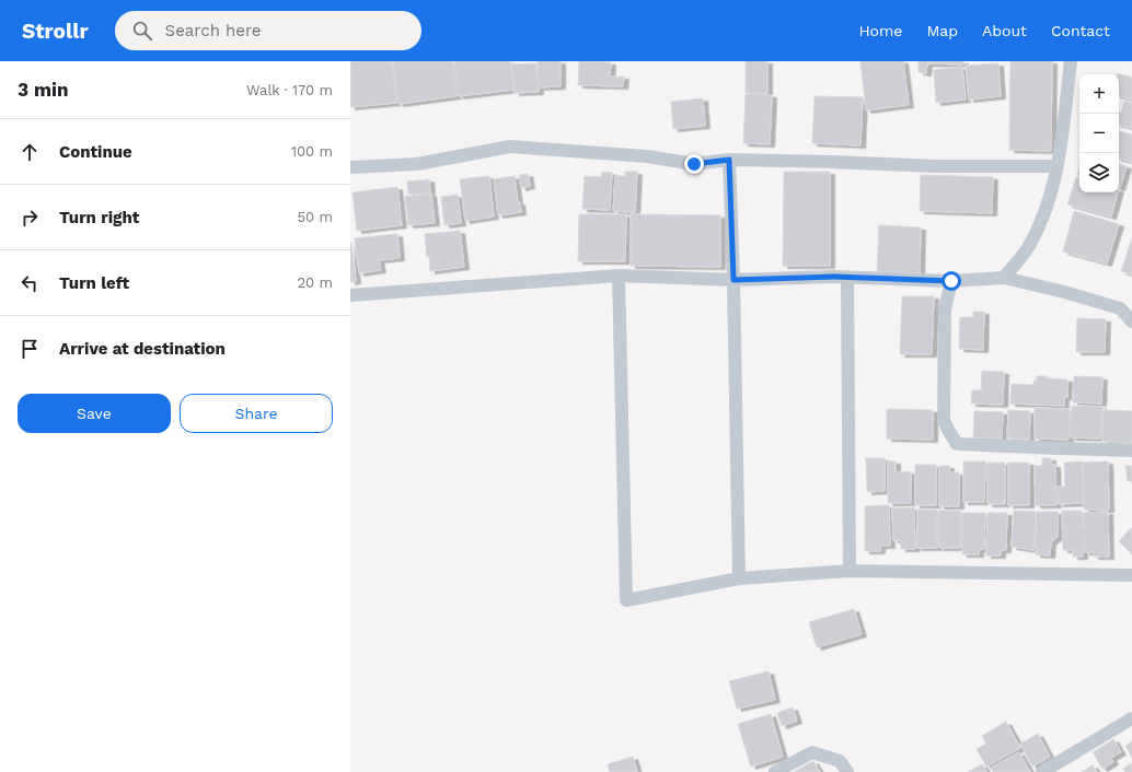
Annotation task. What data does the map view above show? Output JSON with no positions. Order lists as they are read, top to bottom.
{
  "page": {
    "header": "Strollr",
    "search": "Search here",
    "nav": [
      "Home",
      "Map",
      "About",
      "Contact"
    ],
    "heading": ["3 min", "Walk · 170 m"],
    "map_buttons": ["+", "−"],
    "list": [
      ["Continue", "100 m"],
      ["Turn right", "50 m"],
      ["Turn left", "20 m"],
      "Arrive at destination"
    ],
    "buttons": ["Save", "Share"]
  }
}
